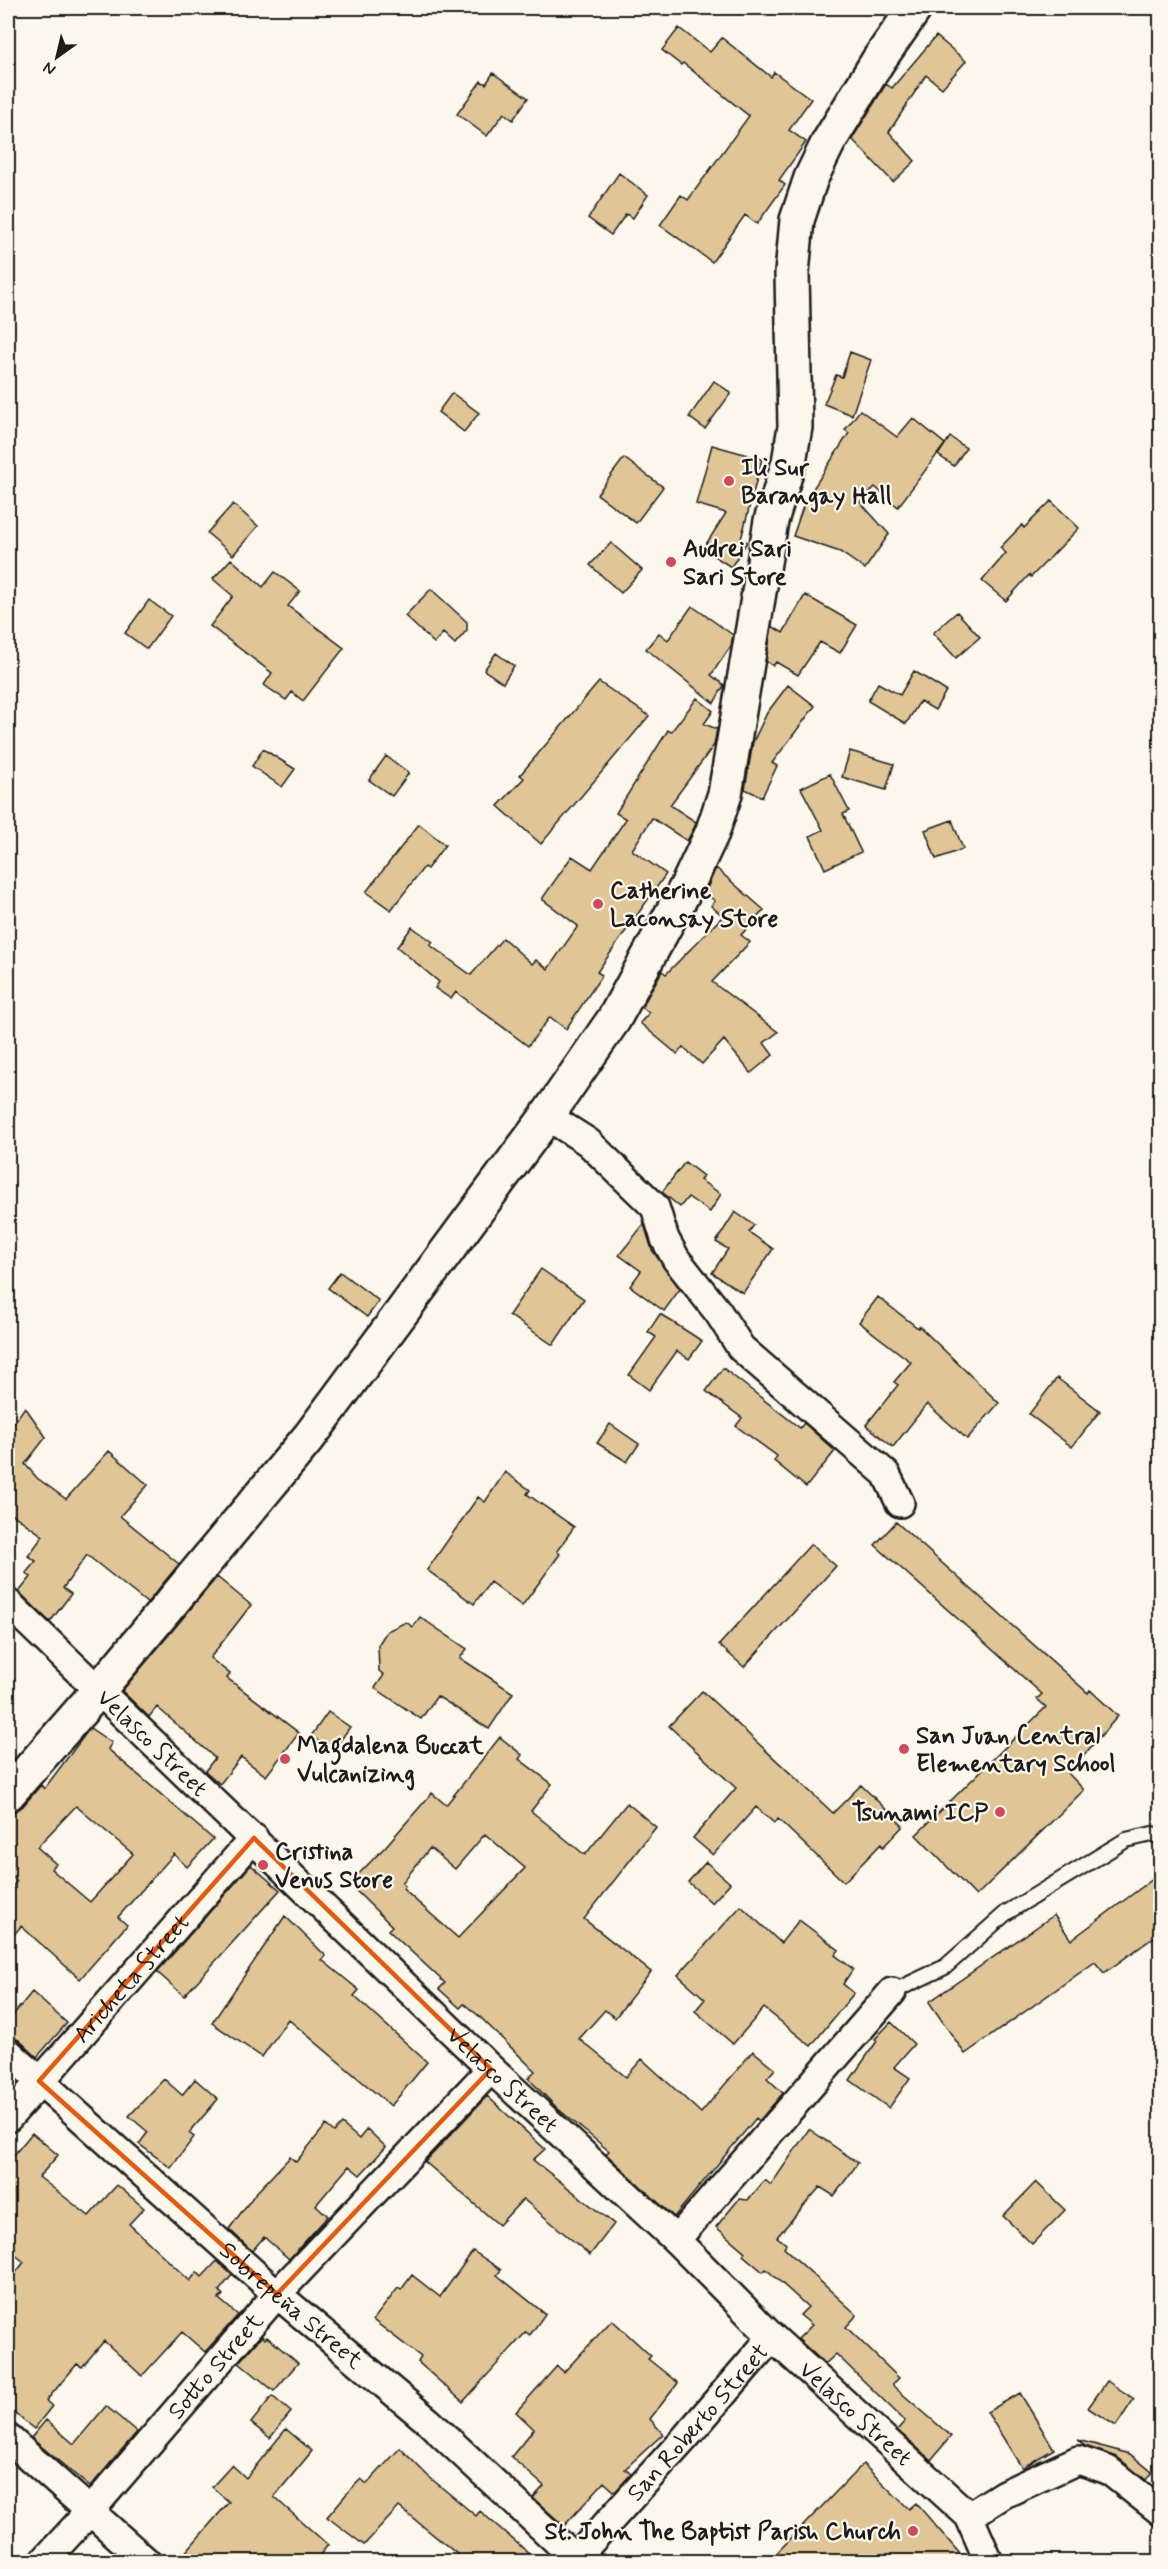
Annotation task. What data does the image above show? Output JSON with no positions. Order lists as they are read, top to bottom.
{
  "streets": {
    "street": [
      "Velasco Street",
      "Aricheta Street",
      "Sobrepeña Street",
      "Sotto Street",
      "San Roberto Street"
    ]
  },
  "crossings": [
    ["Velasco Street", "Aricheta Street"],
    ["Velasco Street", "Sotto Street"],
    ["Velasco Street", "San Roberto Street"],
    ["Aricheta Street", "Sobrepeña Street"],
    ["Sobrepeña Street", "Sotto Street"],
    ["Sobrepeña Street", "San Roberto Street"]
  ],
  "places": [
    "Ili Sur Barangay Hall",
    "Audrei Sari Sari Store",
    "Catherine Laconsay Store",
    "San Juan Central Elementary School",
    "Magdalena Buccat Vulcanizing",
    "Tsunami ICP",
    "Cristina Venus Store",
    "St. John The Baptist Parish Church"
  ],
  "north": "bottom left"
}
